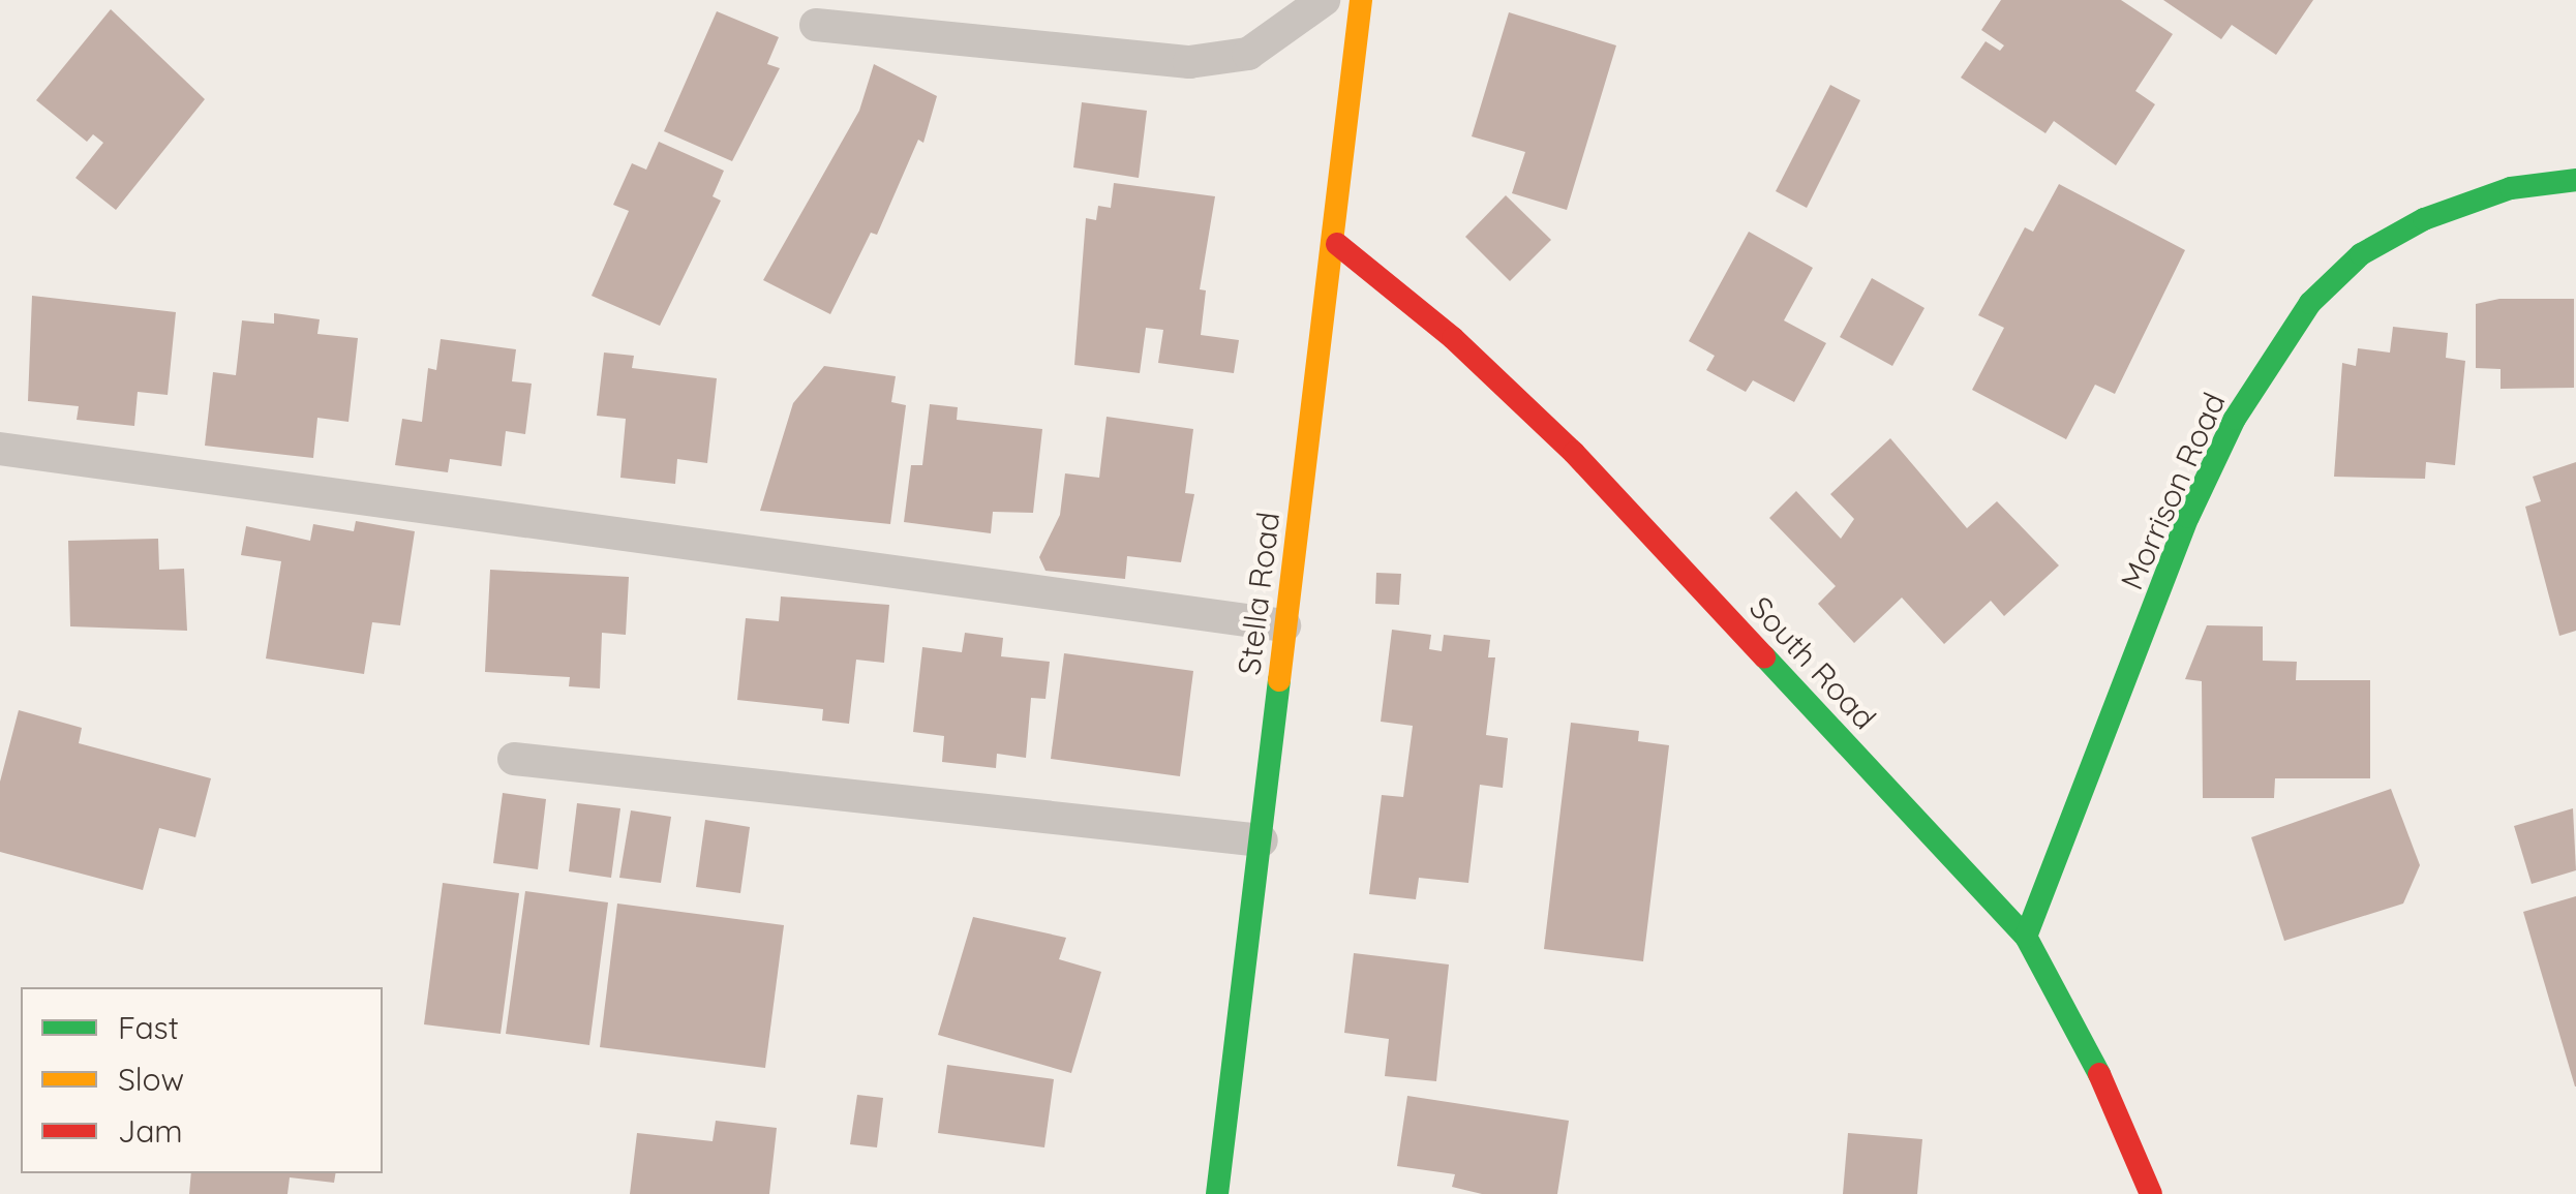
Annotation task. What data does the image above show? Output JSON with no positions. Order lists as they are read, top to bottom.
{
  "streets": {
    "street": ["Morrison Road", "Stella Road", "South Road"]
  },
  "crossings": [
    ["Morrison Road", "South Road"],
    ["Stella Road", "South Road"]
  ],
  "legend": ["Fast", "Slow", "Jam"]
}
